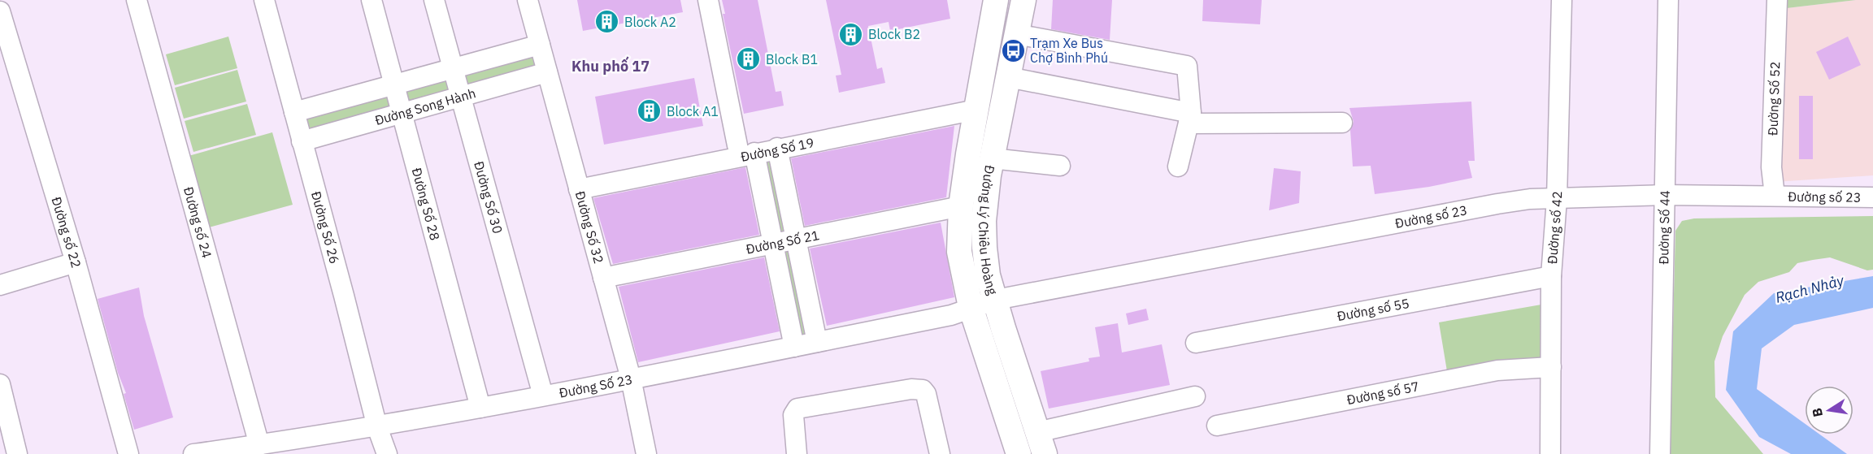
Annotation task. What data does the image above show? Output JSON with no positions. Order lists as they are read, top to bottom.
{
  "streets": {
    "main road": ["Đường Lý Chiêu Hoàng"],
    "street": [
      "Đường Số 52",
      "Đường Song Hành",
      "Đường Số 19",
      "Đường số 23",
      "Đường Số 30",
      "Đường Số 28",
      "Đường số 24",
      "Đường Số 32",
      "Đường số 42",
      "Đường Số 44",
      "Đường Số 26",
      "Đường số 22",
      "Đường Số 21",
      "Đường số 55",
      "Đường Số 23",
      "Đường số 57"
    ]
  },
  "crossings": [
    ["Đường Số 52", "Đường số 23"],
    ["Đường Song Hành", "Đường Số 30"],
    ["Đường Song Hành", "Đường Số 28"],
    ["Đường Song Hành", "Đường Số 32"],
    ["Đường Song Hành", "Đường Số 26"],
    ["Đường Số 19", "Đường Số 32"],
    ["Đường Số 19", "Đường Lý Chiêu Hoàng"],
    ["Đường số 23", "Đường số 42"],
    ["Đường số 23", "Đường Số 44"],
    ["Đường số 23", "Đường Lý Chiêu Hoàng"],
    ["Đường số 23", "Đường Số 23"],
    ["Đường Số 30", "Đường Số 23"],
    ["Đường Số 28", "Đường Số 23"],
    ["Đường số 24", "Đường Số 23"],
    ["Đường Số 32", "Đường Số 21"],
    ["Đường Số 32", "Đường Số 23"],
    ["Đường số 42", "Đường số 55"],
    ["Đường số 42", "Đường số 57"],
    ["Đường Số 26", "Đường Số 23"],
    ["Đường Lý Chiêu Hoàng", "Đường Số 21"],
    ["Đường Lý Chiêu Hoàng", "Đường Số 23"]
  ],
  "districts": ["Khu phố 17"],
  "water": ["Rạch Nhảy"],
  "places": {
    "building": [
      "Block A2",
      "Block B2",
      "Block B1",
      "Block A1"
    ],
    "bus stop": ["Trạm Xe Bus Chợ Bình Phú"]
  },
  "north": "left"
}
